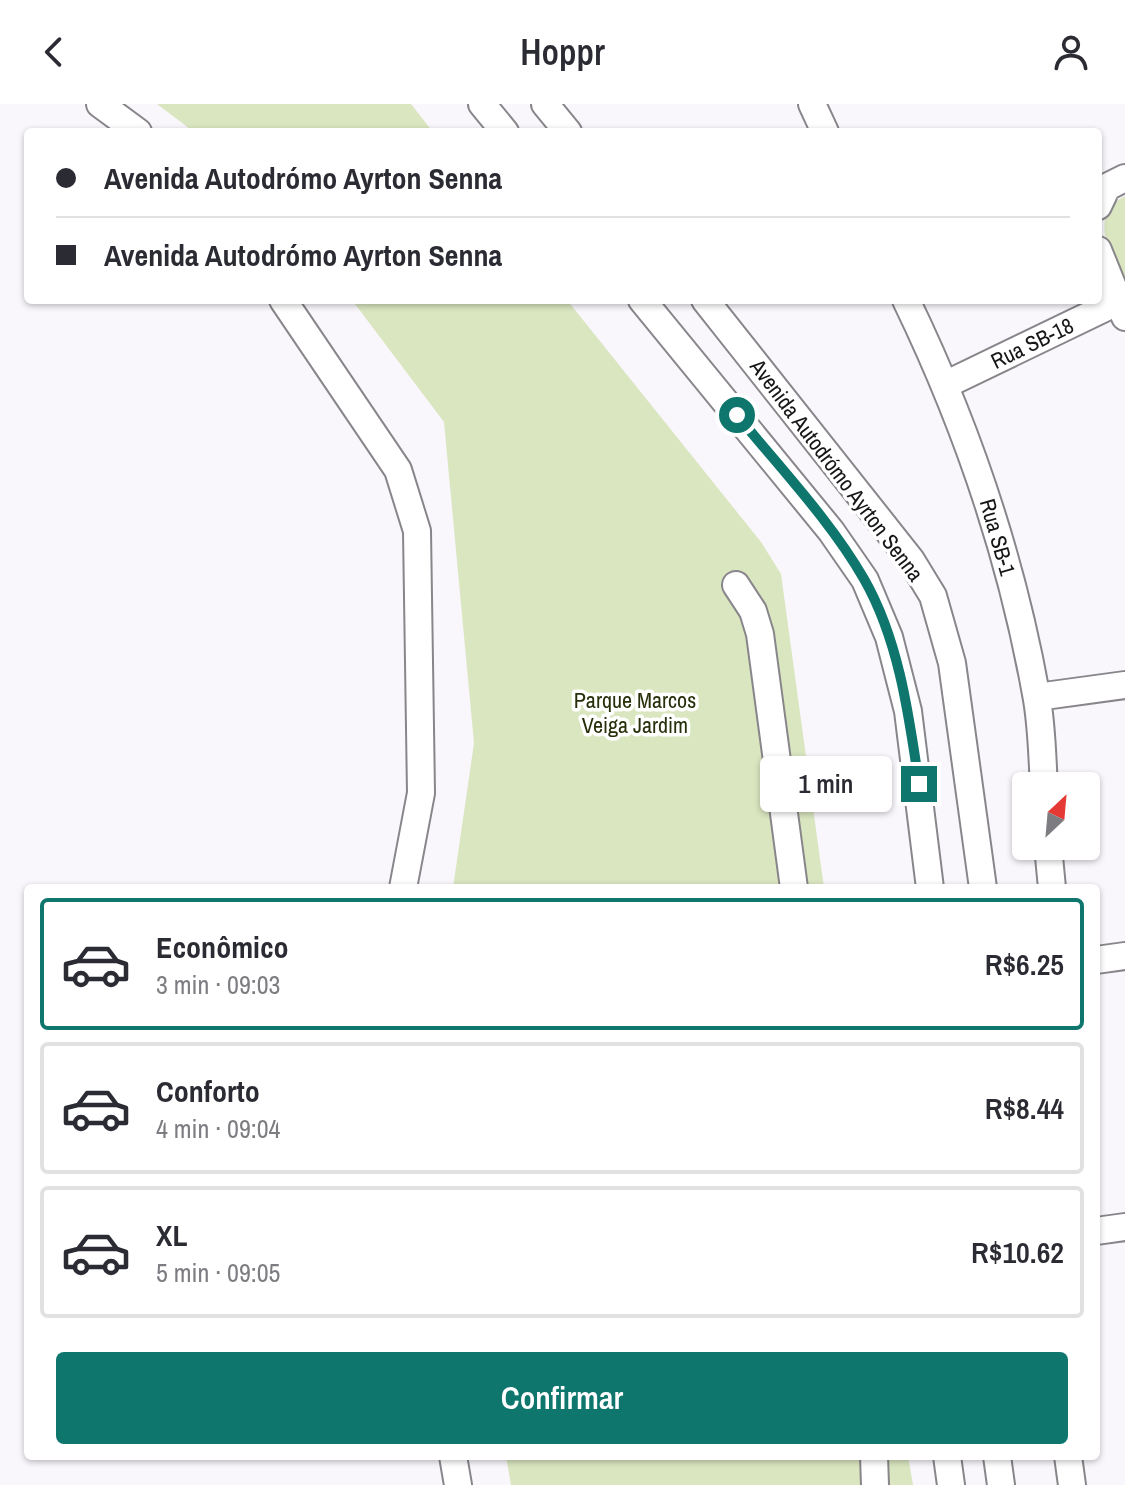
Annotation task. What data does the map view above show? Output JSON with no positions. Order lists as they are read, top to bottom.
{
  "streets": {
    "street": ["Rua SB-18", "Avenida Autodrómo Ayrton Senna", "Rua SB-1"]
  },
  "crossings": [
    ["Rua SB-18", "Rua SB-1"]
  ],
  "parks": ["Parque Marcos Veiga Jardim"],
  "north": "top right",
  "page": {
    "header": "Hoppr",
    "banner": ["Avenida Autodrómo Ayrton Senna", "Avenida Autodrómo Ayrton Senna"],
    "bubble": "1 min",
    "list": [
      {
        "name": "Econômico",
        "note": "3 min · 09:03",
        "value": "R$6.25"
      },
      {
        "name": "Conforto",
        "note": "4 min · 09:04",
        "value": "R$8.44"
      },
      {
        "name": "XL",
        "note": "5 min · 09:05",
        "value": "R$10.62"
      }
    ],
    "buttons": "Confirmar"
  }
}
